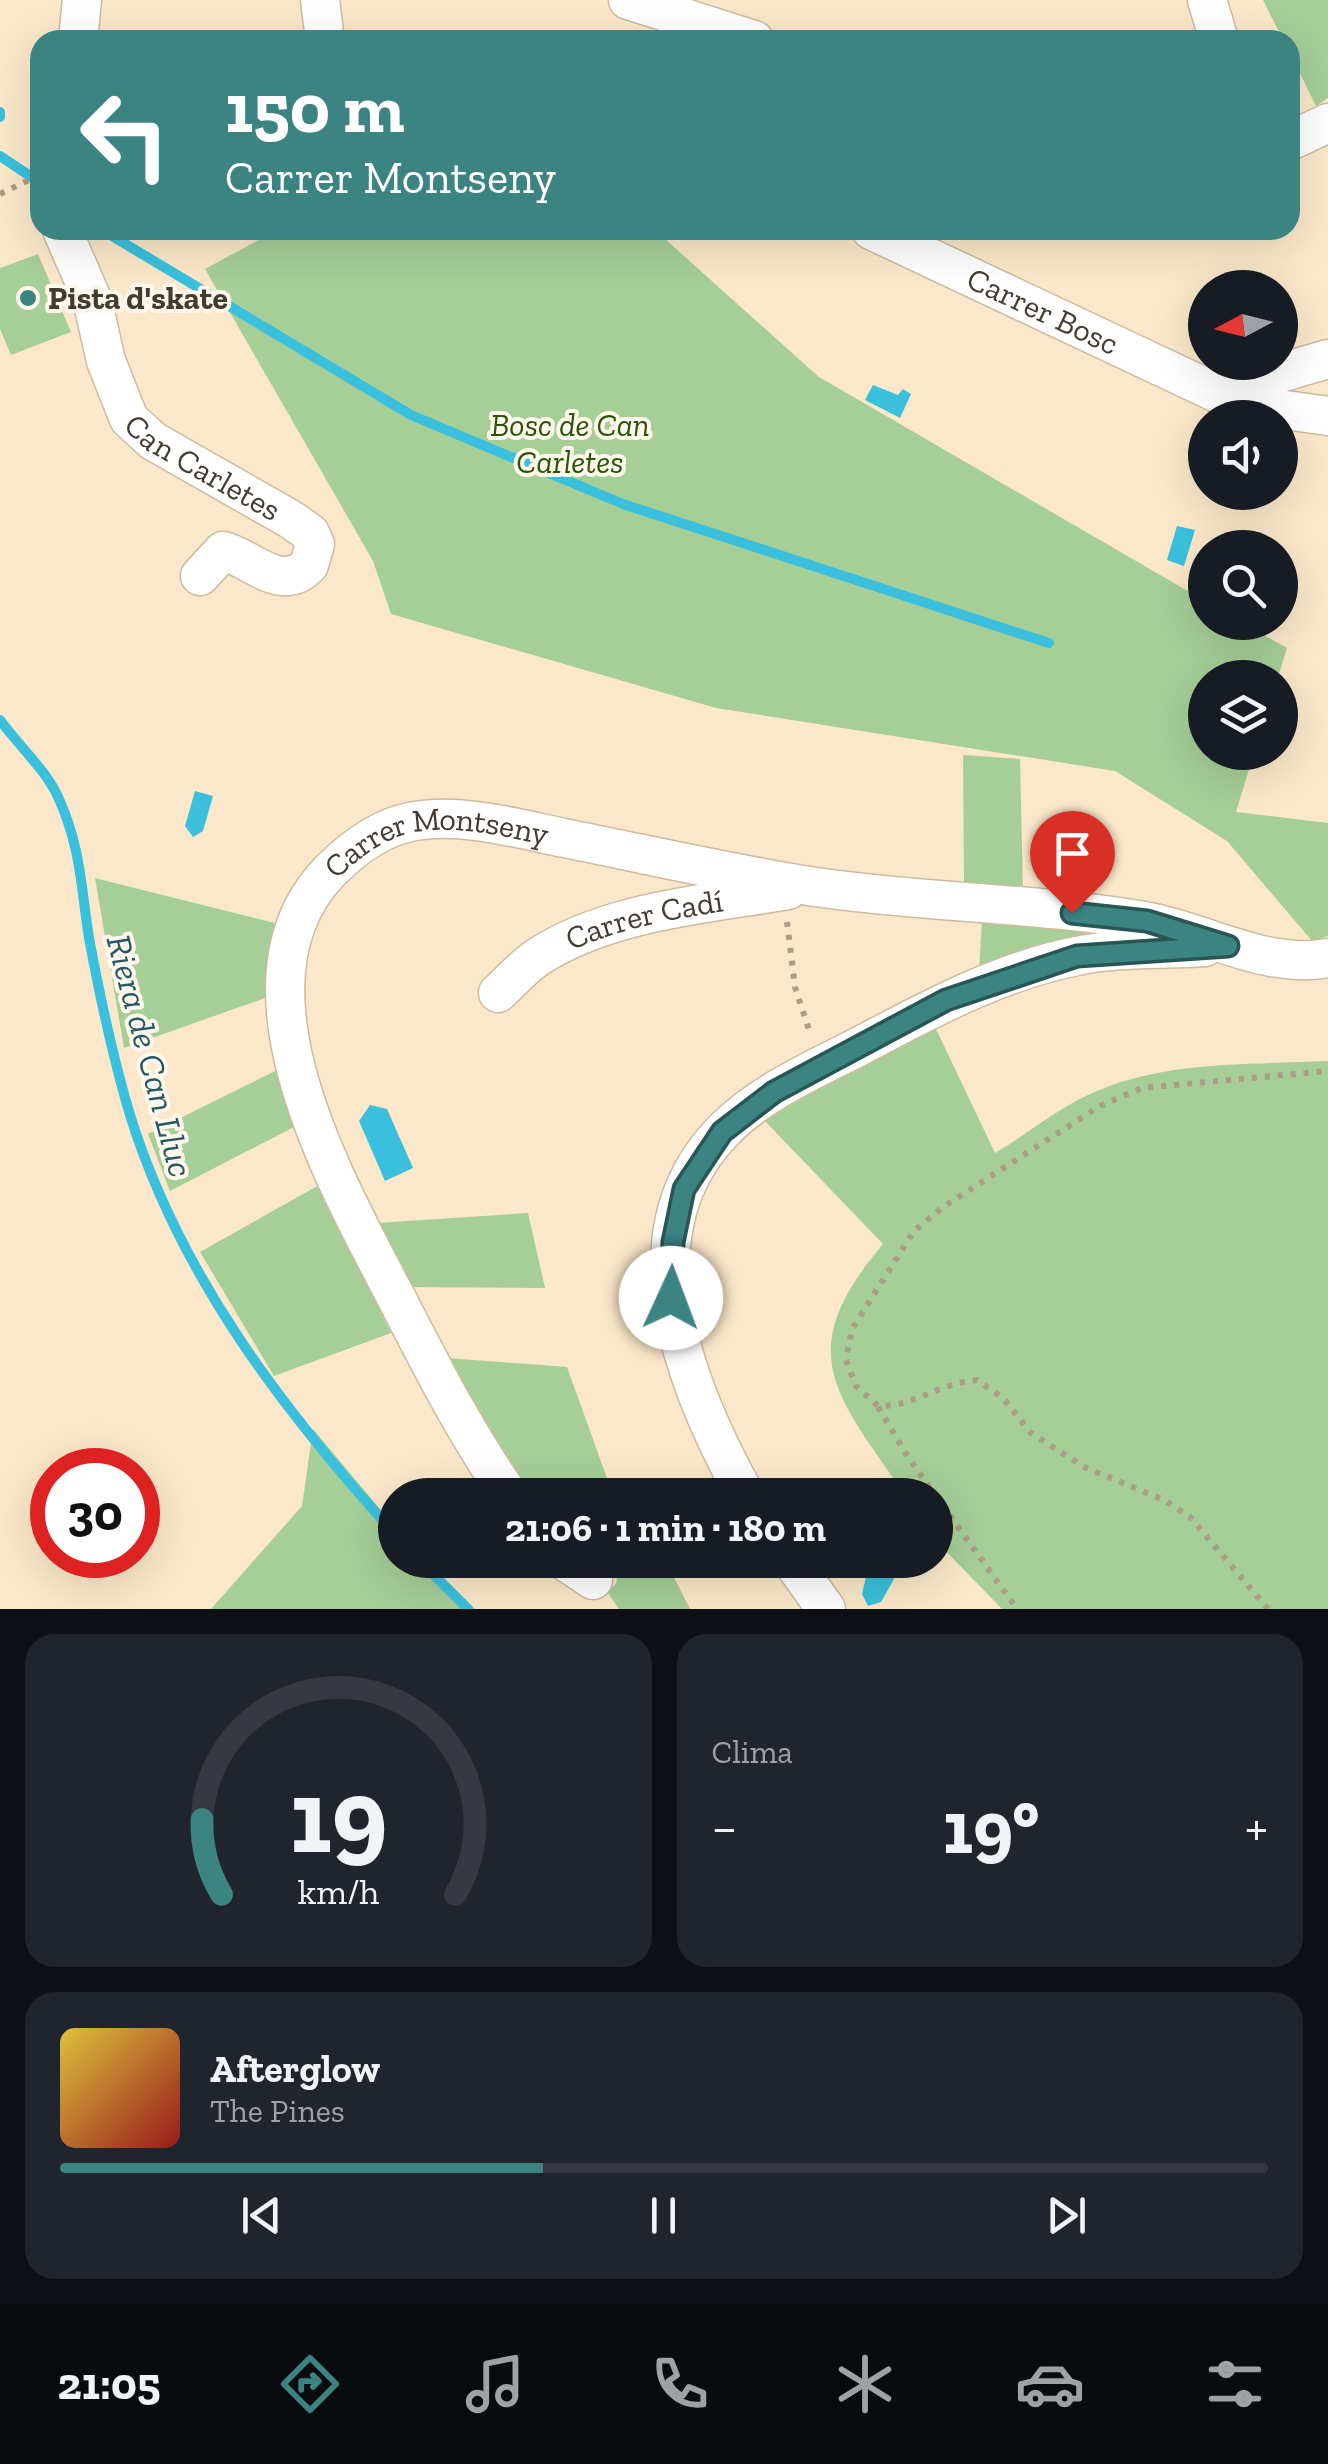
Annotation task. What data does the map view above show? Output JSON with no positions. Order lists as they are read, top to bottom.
{
  "streets": {
    "street": [
      "Carrer Bosc",
      "Can Carletes",
      "Carrer Montseny",
      "Carrer Cadí"
    ]
  },
  "crossings": [
    ["Carrer Montseny", "Carrer Cadí"]
  ],
  "water": ["Riera de Can Lluc"],
  "parks": ["Bosc de Can Carletes"],
  "places": ["Pista d'skate"],
  "north": "left",
  "page": {
    "turn": ["150 m", "Carrer Montseny"],
    "limit": "30",
    "trip": "21:06 · 1 min · 180 m",
    "tile": "Clima",
    "heat": ["−", "19°", "+"],
    "song": ["Afterglow", "The Pines"],
    "tabs": "21:05",
    "gauge": ["19", "km/h"]
  }
}
